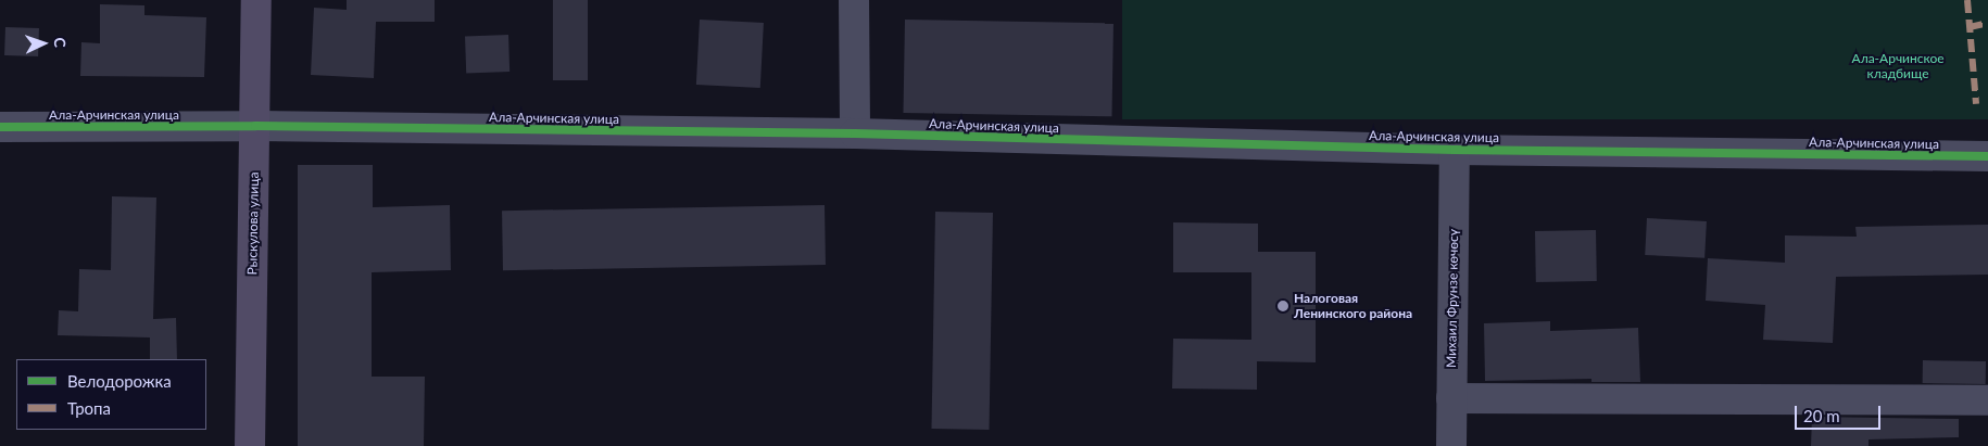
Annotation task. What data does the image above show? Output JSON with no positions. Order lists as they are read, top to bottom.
{
  "streets": {
    "main road": ["Рыскулова улица"],
    "street": ["Ала-Арчинская улица", "Михаил Фрунзе көчөсү"]
  },
  "crossings": [
    ["Ала-Арчинская улица", "Рыскулова улица"],
    ["Ала-Арчинская улица", "Михаил Фрунзе көчөсү"]
  ],
  "parks": ["Ала-Арчинское кладбище"],
  "places": ["Налоговая Ленинского района"],
  "legend": ["Велодорожка", "Тропа"],
  "scale_bar": "20 m",
  "north": "right"
}
